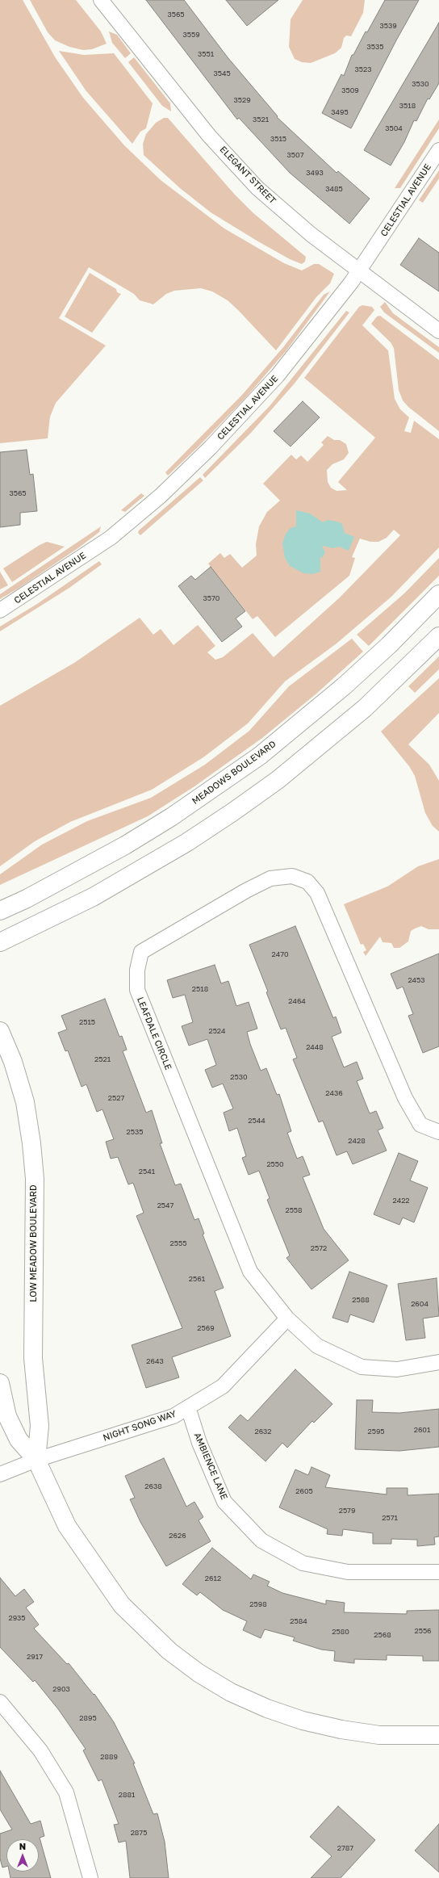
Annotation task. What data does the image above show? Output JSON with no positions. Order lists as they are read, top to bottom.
{
  "streets": {
    "main road": ["MEADOWS BOULEVARD", "LOW MEADOW BOULEVARD"],
    "street": [
      "ELEGANT STREET",
      "CELESTIAL AVENUE",
      "LEAFDALE CIRCLE",
      "NIGHT SONG WAY",
      "AMBIENCE LANE"
    ]
  },
  "crossings": [
    ["ELEGANT STREET", "CELESTIAL AVENUE"],
    ["LEAFDALE CIRCLE", "NIGHT SONG WAY"],
    ["LOW MEADOW BOULEVARD", "NIGHT SONG WAY"],
    ["NIGHT SONG WAY", "AMBIENCE LANE"]
  ],
  "house_numbers": [
    "3565",
    "3539",
    "3559",
    "3535",
    "3551",
    "3523",
    "3545",
    "3530",
    "3509",
    "3529",
    "3518",
    "3495",
    "3521",
    "3504",
    "3515",
    "3507",
    "3493",
    "3485",
    "3565",
    "3570",
    "2470",
    "2453",
    "2518",
    "2464",
    "2515",
    "2524",
    "2448",
    "2521",
    "2530",
    "2436",
    "2527",
    "2544",
    "2535",
    "2428",
    "2550",
    "2541",
    "2422",
    "2547",
    "2558",
    "2555",
    "2572",
    "2561",
    "2588",
    "2604",
    "2569",
    "2643",
    "2601",
    "2632",
    "2595",
    "2638",
    "2605",
    "2579",
    "2571",
    "2626",
    "2612",
    "2598",
    "2935",
    "2584",
    "2556",
    "2580",
    "2568",
    "2917",
    "2903",
    "2895",
    "2889",
    "2881",
    "2875",
    "2787"
  ],
  "north": "top"
}
